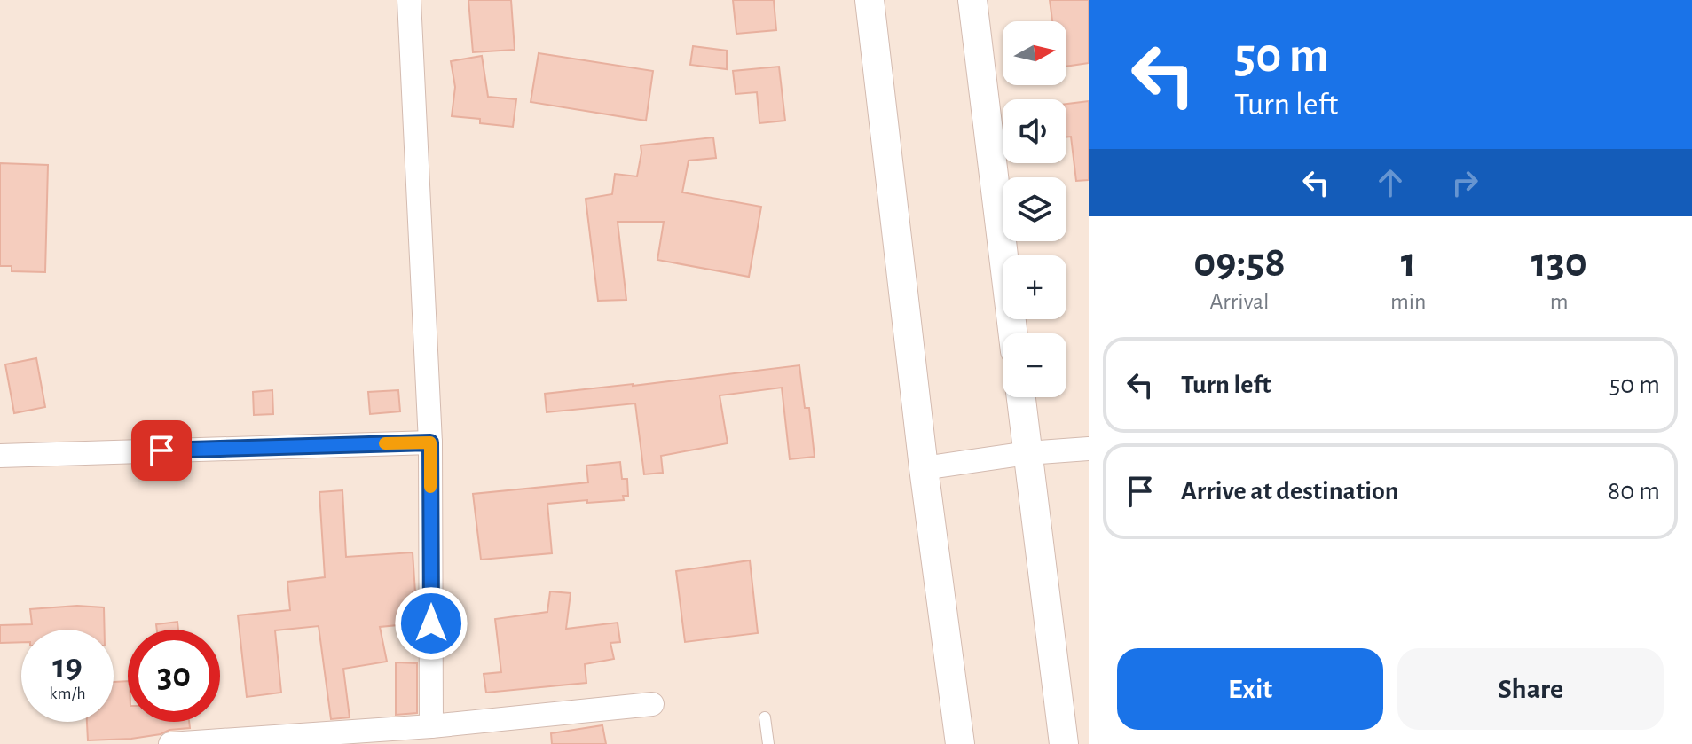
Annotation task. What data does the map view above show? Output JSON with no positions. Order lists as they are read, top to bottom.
{
  "north": "right",
  "page": {
    "turn": ["50 m", "Turn left"],
    "map_buttons": ["+", "−"],
    "eta": [
      "09:58",
      "Arrival",
      "1",
      "min",
      "130",
      "m"
    ],
    "list": [
      {
        "name": "Turn left",
        "value": "50 m"
      },
      {
        "name": "Arrive at destination",
        "value": "80 m"
      }
    ],
    "speed": "19 km/h",
    "limit": "30",
    "buttons": ["Exit", "Share"]
  }
}
